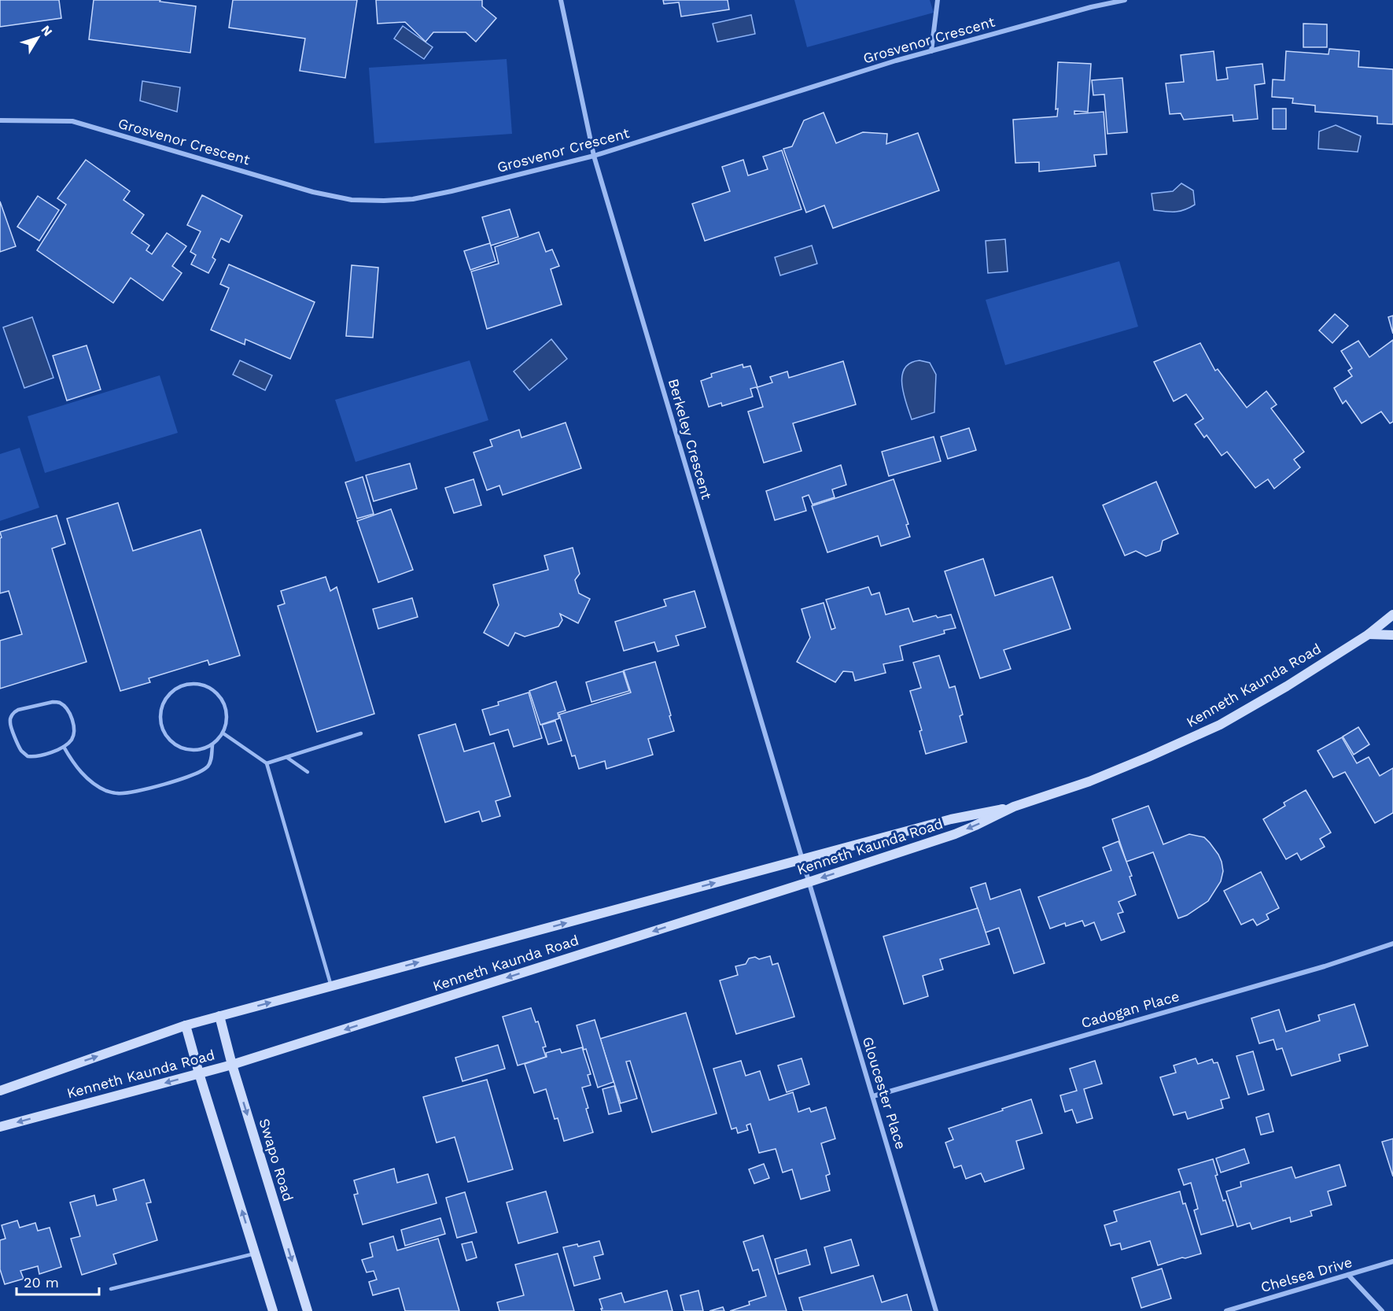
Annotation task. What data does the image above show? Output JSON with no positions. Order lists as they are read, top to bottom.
{
  "streets": {
    "main road": ["Kenneth Kaunda Road", "Swapo Road"],
    "street": [
      "Grosvenor Crescent",
      "Berkeley Crescent",
      "Cadogan Place",
      "Gloucester Place",
      "Chelsea Drive"
    ]
  },
  "crossings": [
    ["Grosvenor Crescent", "Berkeley Crescent"],
    ["Berkeley Crescent", "Kenneth Kaunda Road"],
    ["Berkeley Crescent", "Gloucester Place"],
    ["Kenneth Kaunda Road", "Gloucester Place"],
    ["Kenneth Kaunda Road", "Swapo Road"],
    ["Cadogan Place", "Gloucester Place"]
  ],
  "scale_bar": "20 m",
  "north": "top right"
}
